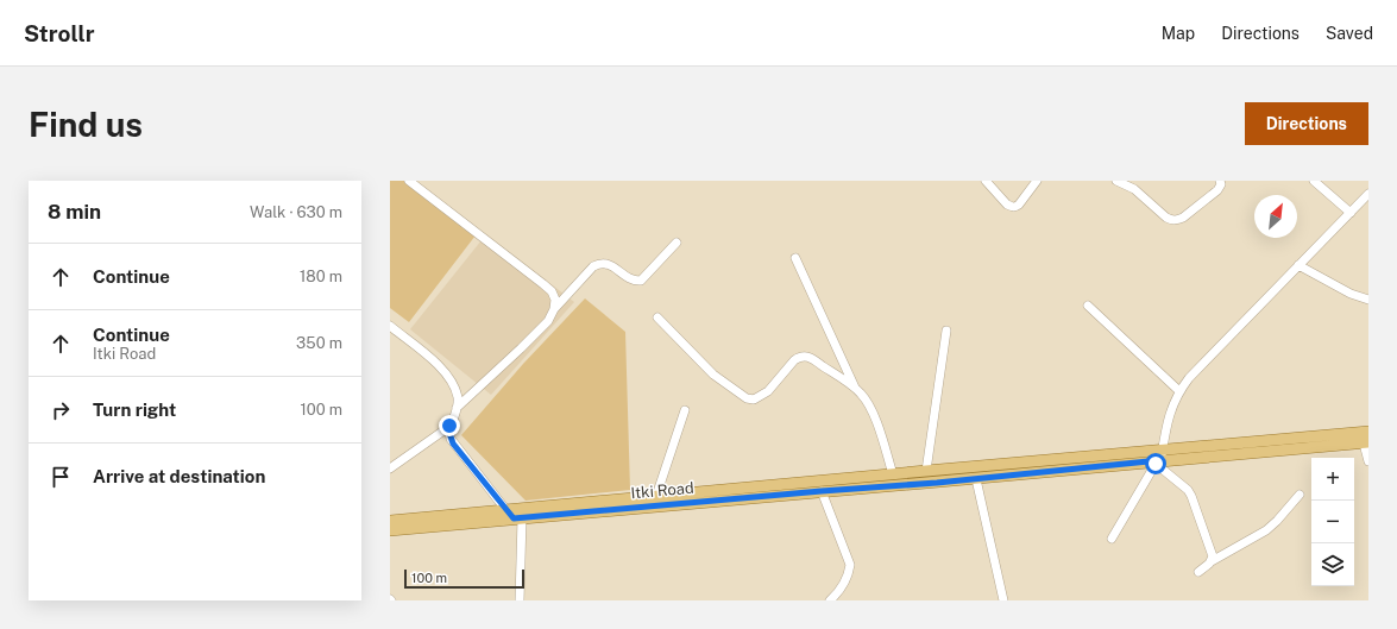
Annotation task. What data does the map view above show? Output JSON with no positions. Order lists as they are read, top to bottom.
{
  "streets": {
    "main road": ["Itki Road"]
  },
  "scale_bar": "100 m",
  "north": "top right",
  "page": {
    "header": "Strollr",
    "nav": ["Map", "Directions", "Saved"],
    "buttons": "Directions",
    "title": "Find us",
    "heading": ["8 min", "Walk · 630 m"],
    "list": [
      ["Continue", "180 m"],
      ["Continue", "Itki Road", "350 m"],
      ["Turn right", "100 m"],
      "Arrive at destination"
    ],
    "map_buttons": ["+", "−"],
    "scale": "100 m"
  }
}
